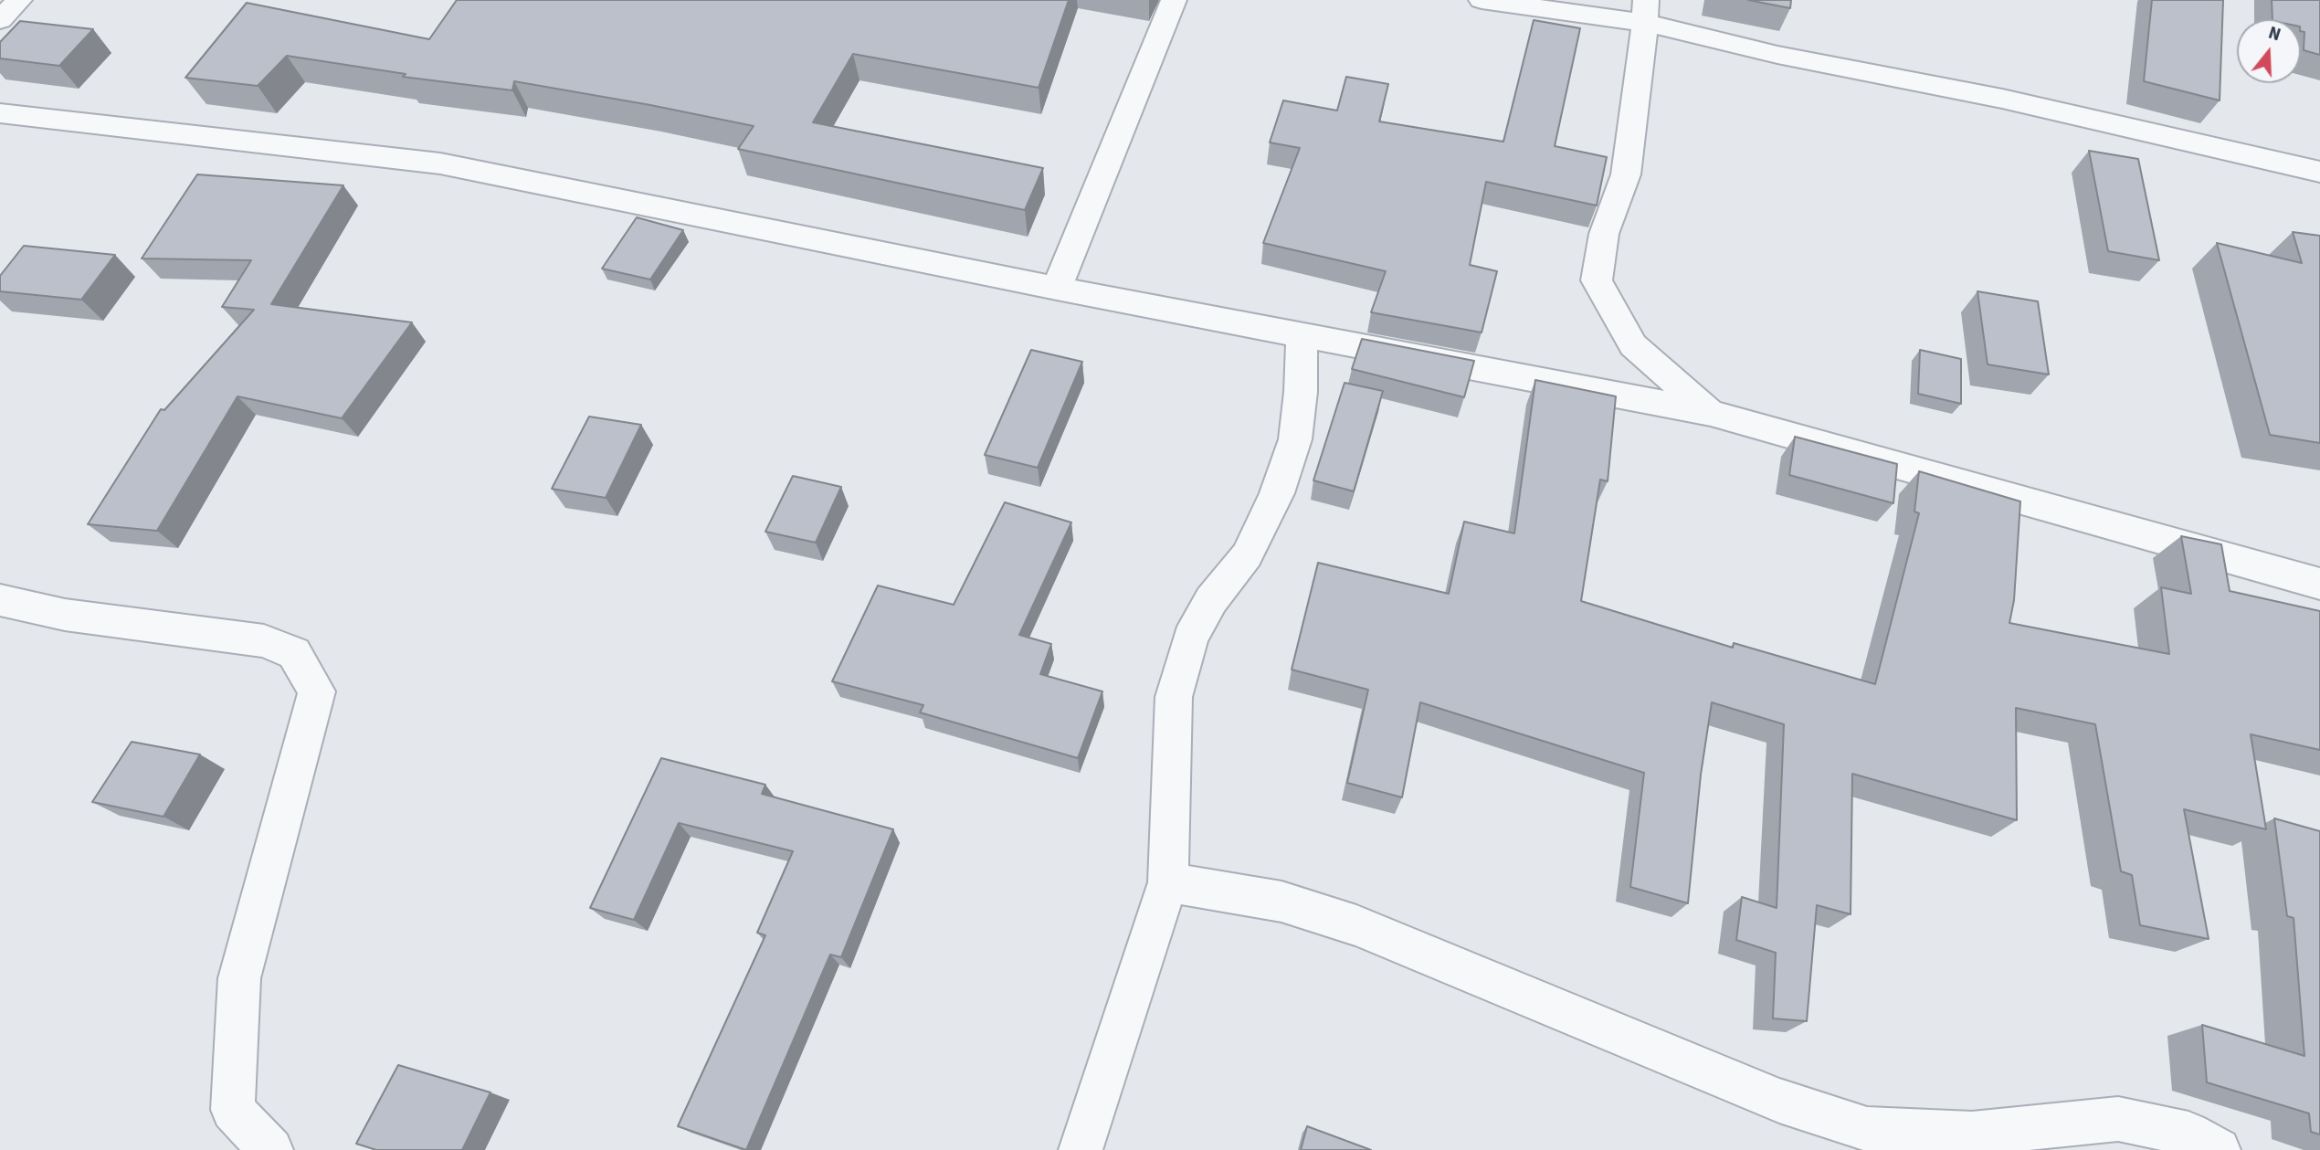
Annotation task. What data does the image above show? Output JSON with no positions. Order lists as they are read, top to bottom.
{
  "north": "top"
}
